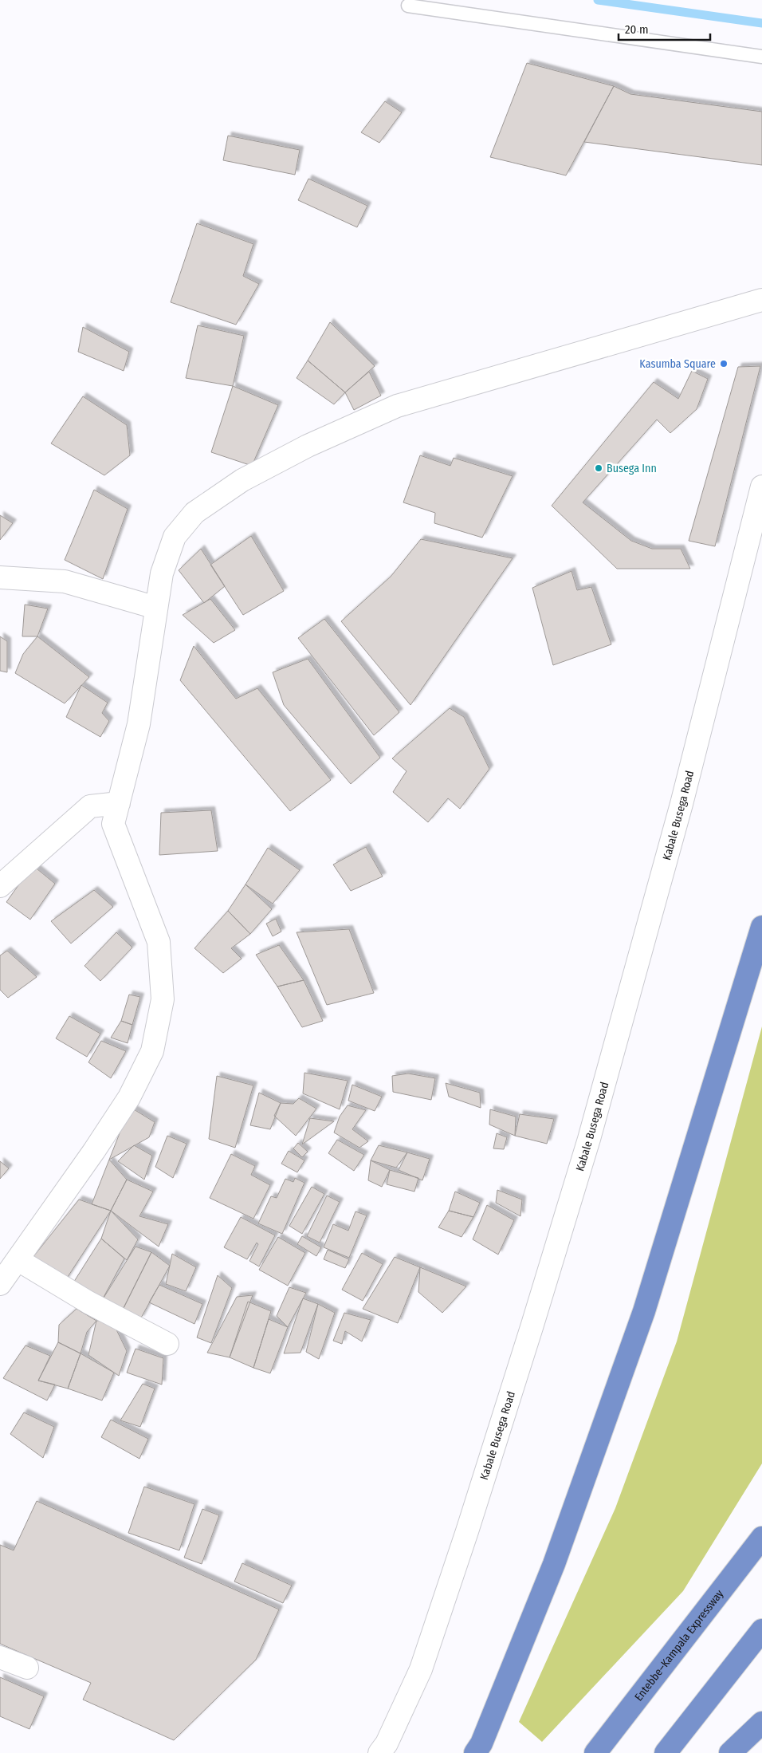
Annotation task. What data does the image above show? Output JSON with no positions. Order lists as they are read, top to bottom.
{
  "streets": {
    "highway": ["Entebbe–Kampala Expressway"],
    "street": ["Kabale Busega Road"]
  },
  "places": ["Kasumba Square", "Busega Inn"],
  "scale_bar": "20 m"
}
